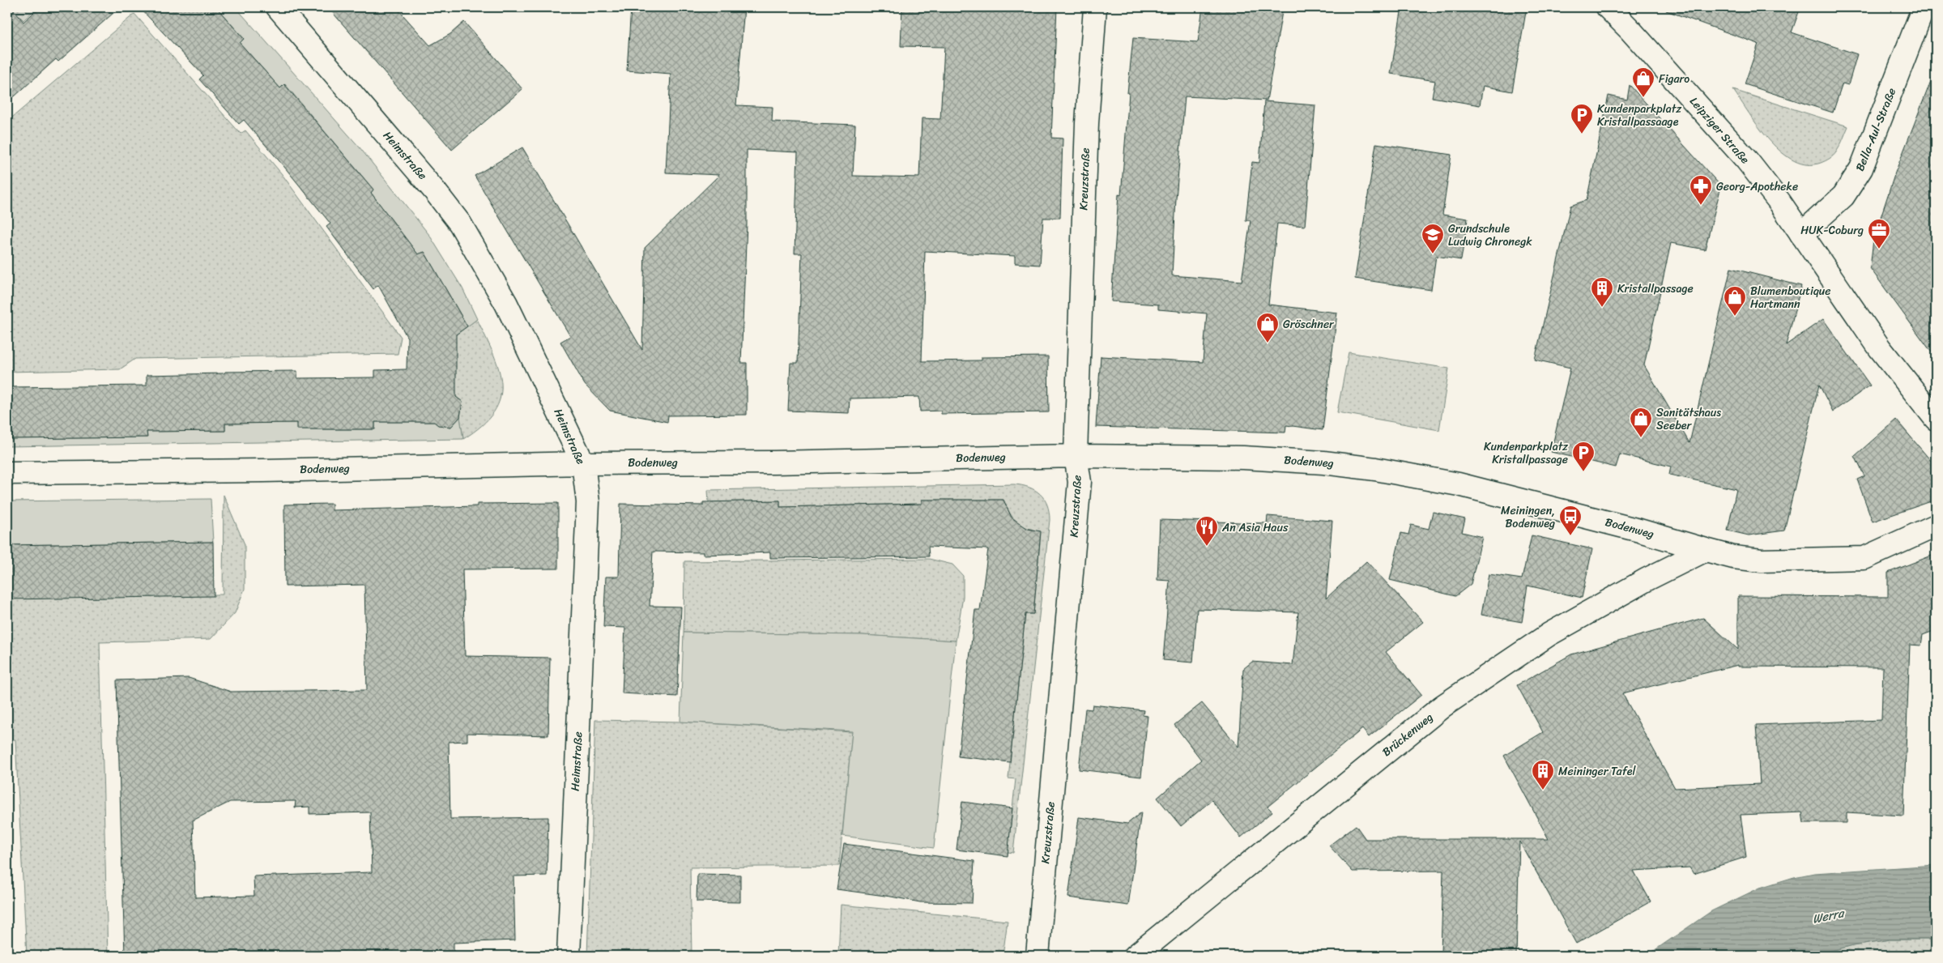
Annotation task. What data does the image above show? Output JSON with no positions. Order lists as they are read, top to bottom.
{
  "streets": {
    "street": [
      "Bella-Aul-Straße",
      "Leipziger Straße",
      "Heimstraße",
      "Kreuzstraße",
      "Bodenweg",
      "Brückenweg"
    ]
  },
  "crossings": [
    ["Bella-Aul-Straße", "Leipziger Straße"],
    ["Heimstraße", "Bodenweg"],
    ["Kreuzstraße", "Bodenweg"],
    ["Bodenweg", "Brückenweg"]
  ],
  "water": ["Werra"],
  "places": {
    "shop": [
      "Figaro",
      "Blumenboutique Hartmann",
      "Gröschner",
      "Sanitätshaus Seeber"
    ],
    "parking": ["Kundenparkplatz Kristallpassaage", "Kundenparkplatz Kristallpassage"],
    "pharmacy": ["Georg-Apotheke"],
    "office": ["HUK-Coburg"],
    "school or university": ["Grundschule Ludwig Chronegk"],
    "building": ["Kristallpassage", "Meininger Tafel"],
    "bus stop": ["Meiningen, Bodenweg"],
    "restaurant": ["An Asia Haus"]
  }
}
